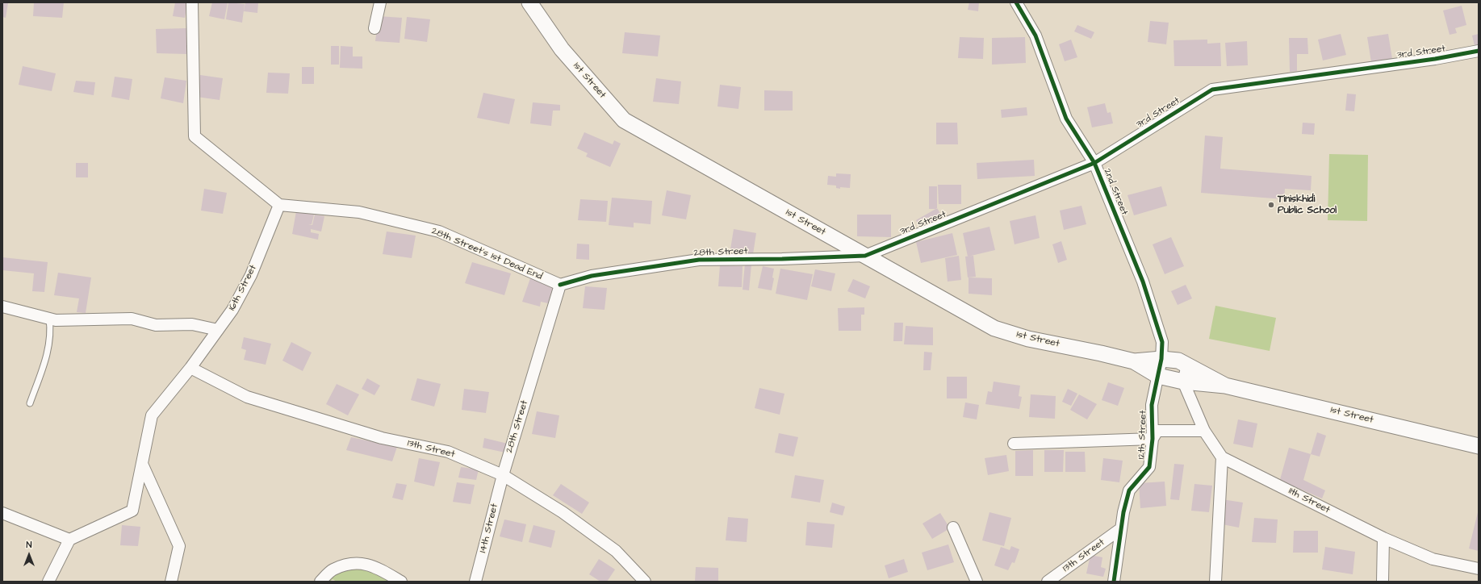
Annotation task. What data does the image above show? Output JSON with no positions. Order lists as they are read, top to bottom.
{
  "streets": {
    "main road": ["1st Street"],
    "street": [
      "3rd Street",
      "2nd Street",
      "28th Street",
      "28th Street's 1st Dead End",
      "16th Street",
      "12th Street",
      "13th Street",
      "11th Street",
      "14th Street"
    ]
  },
  "crossings": [
    ["3rd Street", "1st Street"],
    ["3rd Street", "2nd Street"],
    ["3rd Street", "28th Street"],
    ["1st Street", "28th Street"],
    ["1st Street", "12th Street"],
    ["1st Street", "11th Street"],
    ["2nd Street", "12th Street"],
    ["28th Street", "28th Street's 1st Dead End"],
    ["28th Street", "13th Street"],
    ["28th Street", "14th Street"],
    ["28th Street's 1st Dead End", "16th Street"],
    ["16th Street", "13th Street"],
    ["12th Street", "13th Street"],
    ["13th Street", "14th Street"]
  ],
  "places": ["Tiniskhidi Public School"],
  "north": "top"
}
